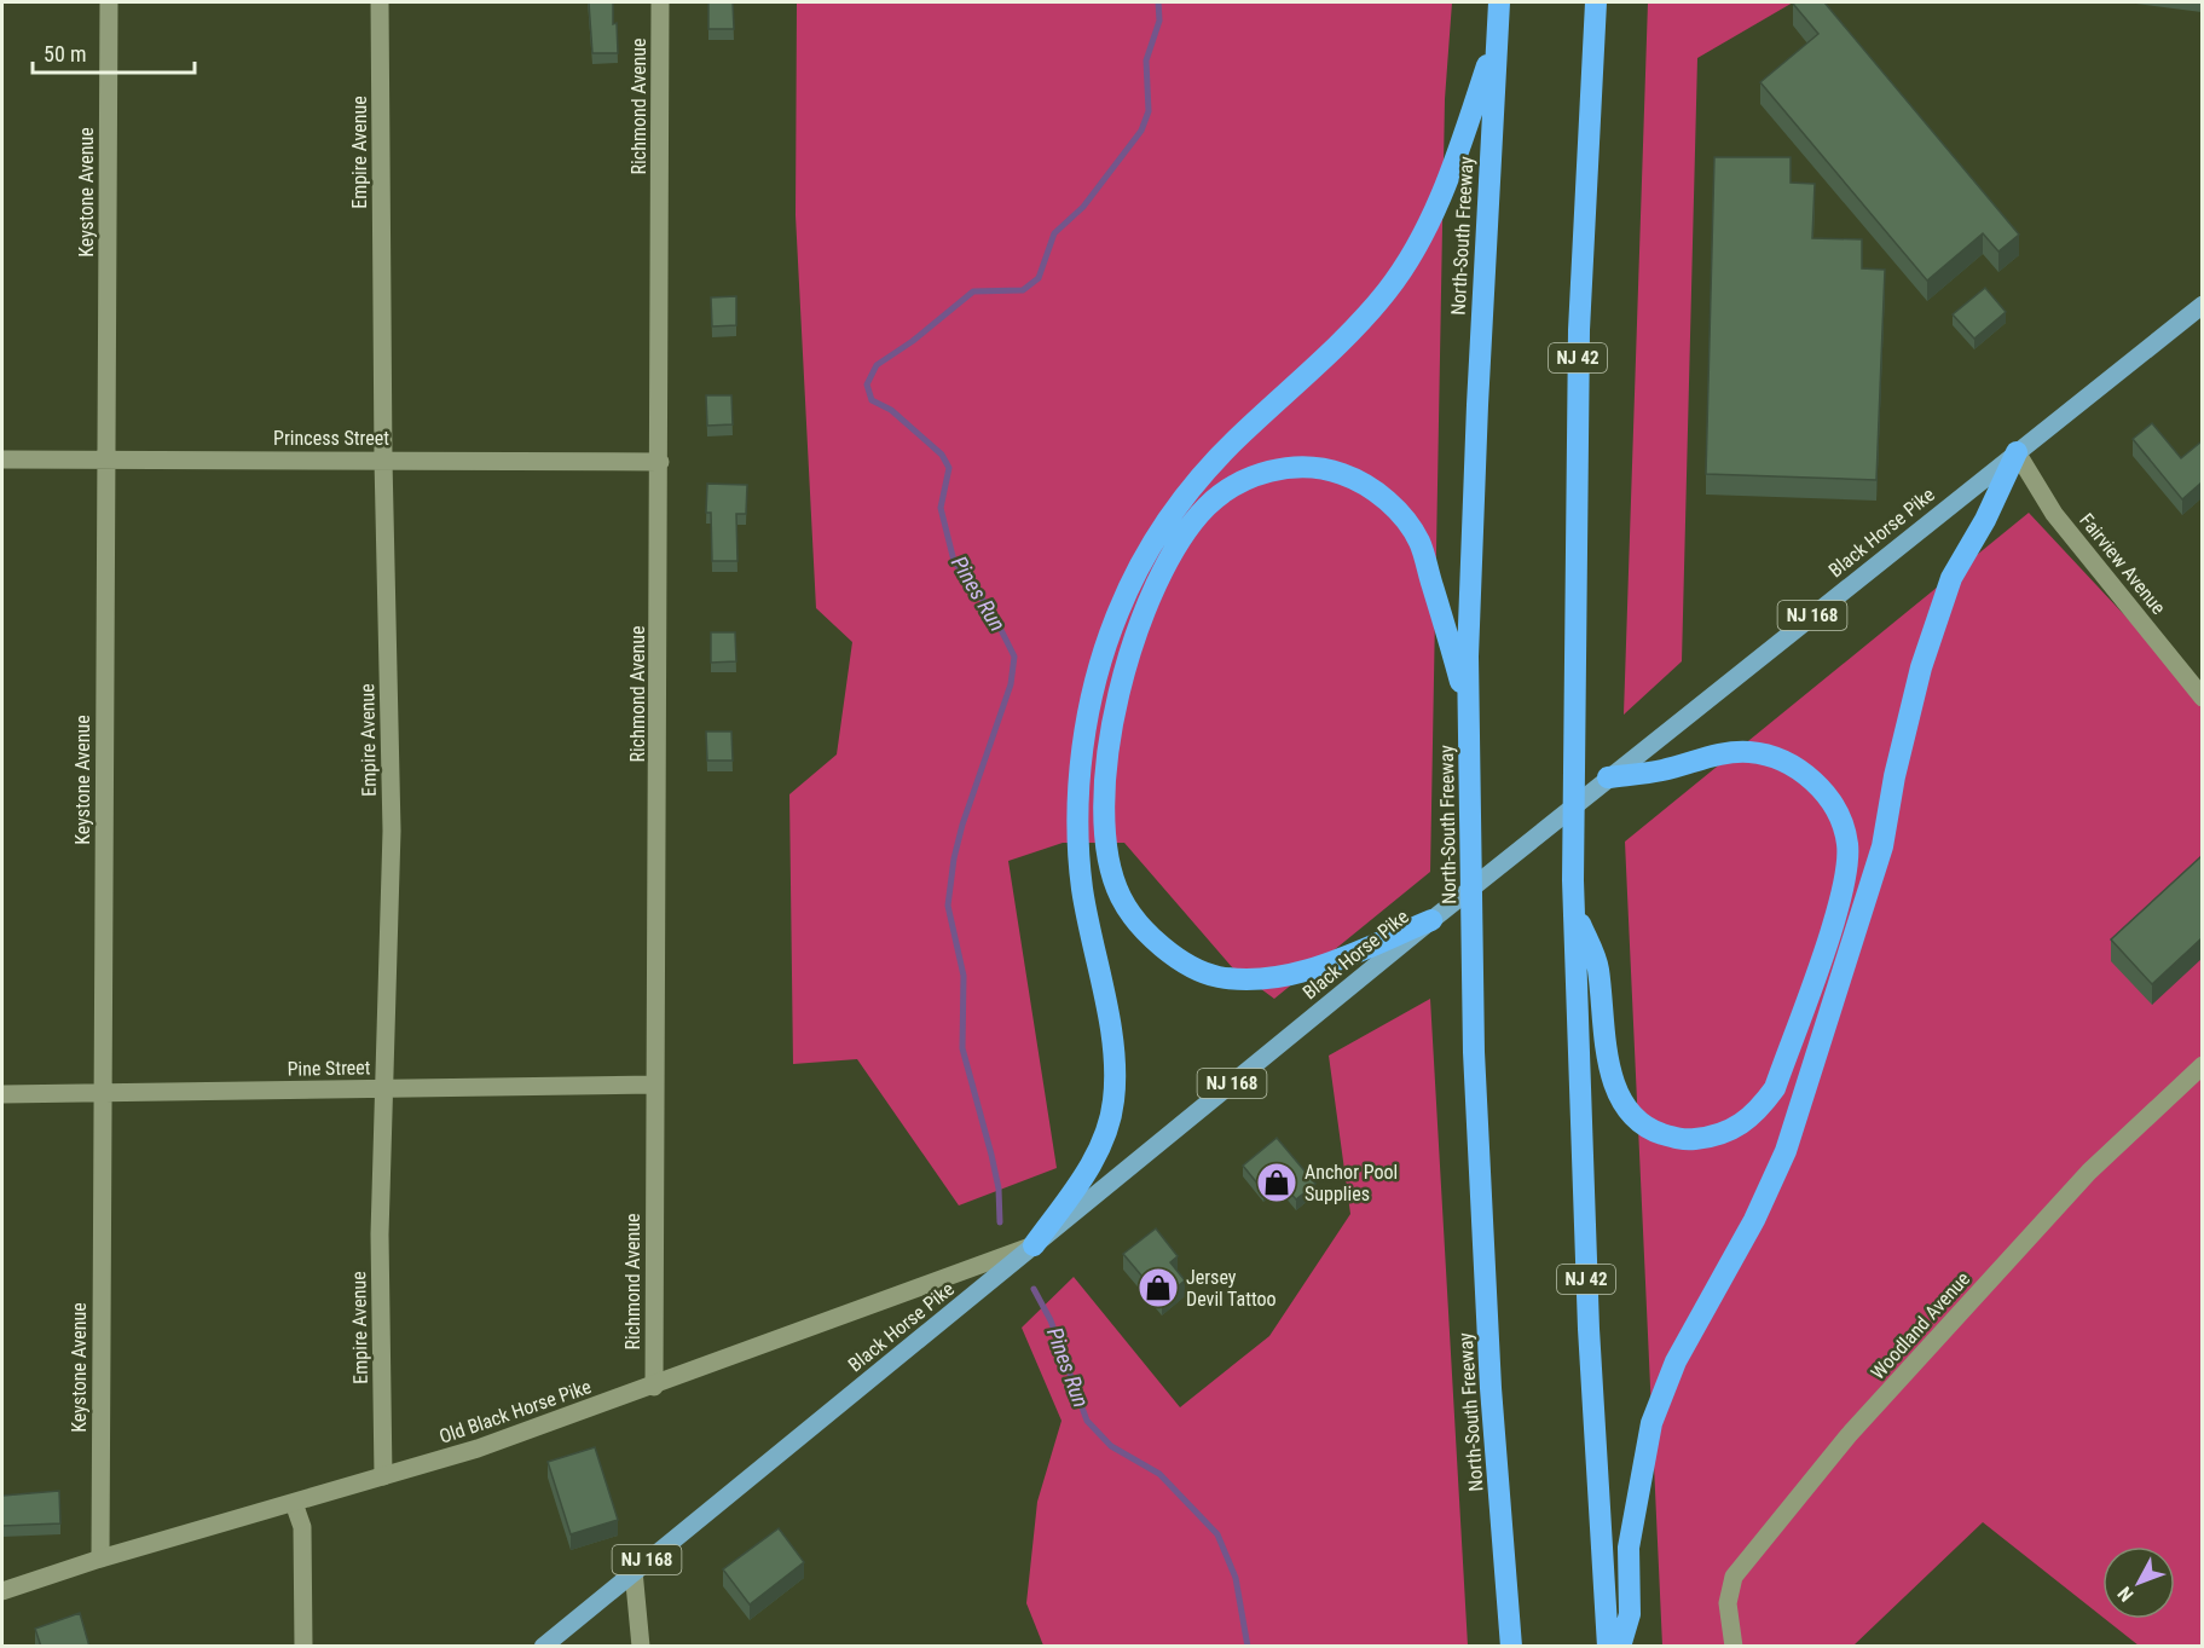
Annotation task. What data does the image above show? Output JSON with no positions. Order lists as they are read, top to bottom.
{
  "streets": {
    "highway": ["North-South Freeway", "NJ 42"],
    "main road": ["Black Horse Pike", "NJ 168"],
    "street": [
      "Richmond Avenue",
      "Empire Avenue",
      "Keystone Avenue",
      "Princess Street",
      "Fairview Avenue",
      "Pine Street",
      "Woodland Avenue",
      "Old Black Horse Pike"
    ]
  },
  "crossings": [
    ["Richmond Avenue", "Princess Street"],
    ["Richmond Avenue", "Pine Street"],
    ["Richmond Avenue", "Old Black Horse Pike"],
    ["Empire Avenue", "Princess Street"],
    ["Empire Avenue", "Pine Street"],
    ["Empire Avenue", "Old Black Horse Pike"],
    ["Keystone Avenue", "Princess Street"],
    ["Keystone Avenue", "Pine Street"],
    ["Keystone Avenue", "Old Black Horse Pike"],
    ["Black Horse Pike", "Fairview Avenue"],
    ["Black Horse Pike", "Old Black Horse Pike"]
  ],
  "water": ["Pines Run"],
  "places": {
    "shop": ["Anchor Pool Supplies", "Jersey Devil Tattoo"]
  },
  "scale_bar": "50 m",
  "north": "bottom left"
}
